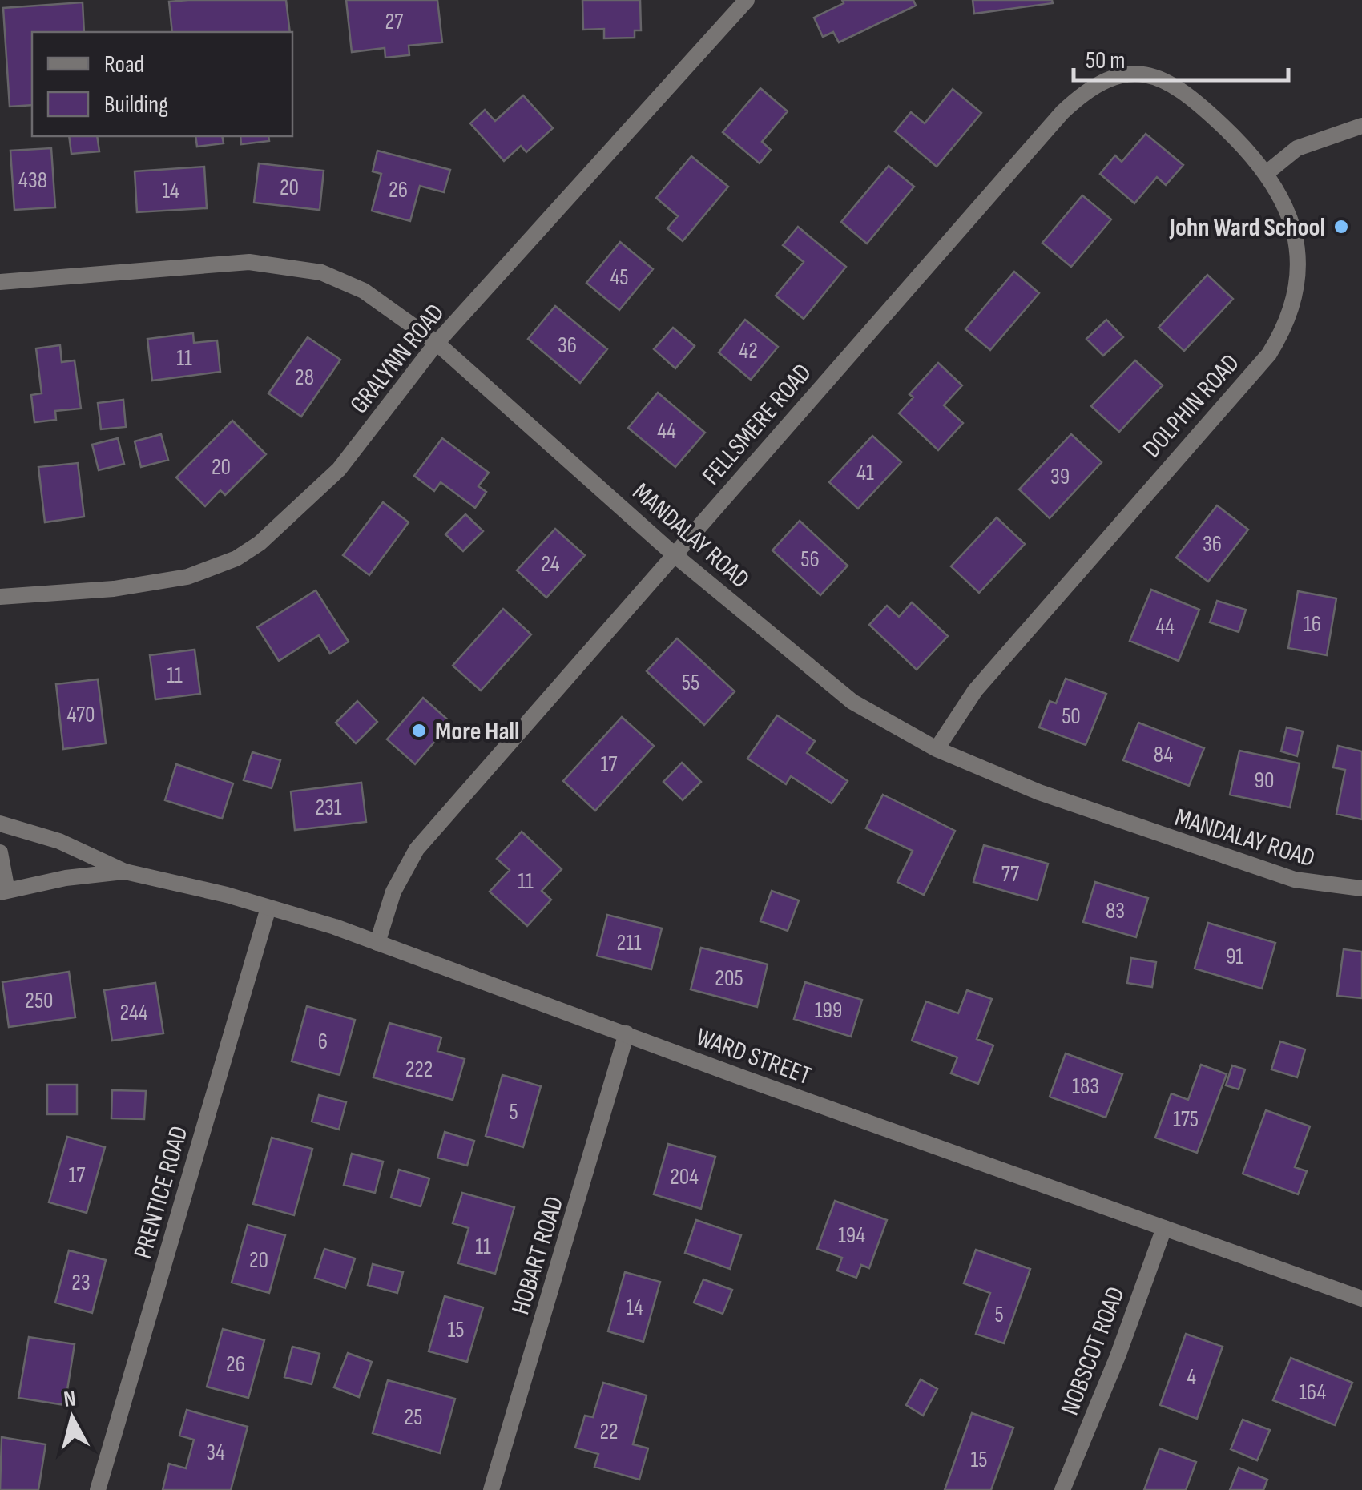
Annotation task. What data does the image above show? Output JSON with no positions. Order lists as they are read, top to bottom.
{
  "streets": {
    "street": [
      "GRALYNN ROAD",
      "DOLPHIN ROAD",
      "FELLSMERE ROAD",
      "MANDALAY ROAD",
      "WARD STREET",
      "PRENTICE ROAD",
      "HOBART ROAD",
      "NOBSCOT ROAD"
    ]
  },
  "crossings": [
    ["GRALYNN ROAD", "MANDALAY ROAD"],
    ["DOLPHIN ROAD", "FELLSMERE ROAD"],
    ["DOLPHIN ROAD", "MANDALAY ROAD"],
    ["FELLSMERE ROAD", "MANDALAY ROAD"],
    ["FELLSMERE ROAD", "WARD STREET"],
    ["WARD STREET", "PRENTICE ROAD"],
    ["WARD STREET", "HOBART ROAD"],
    ["WARD STREET", "NOBSCOT ROAD"]
  ],
  "places": ["John Ward School", "More Hall"],
  "house_numbers": [
    "27",
    "438",
    "20",
    "26",
    "14",
    "45",
    "36",
    "42",
    "11",
    "28",
    "44",
    "20",
    "41",
    "39",
    "36",
    "56",
    "24",
    "16",
    "44",
    "11",
    "55",
    "470",
    "50",
    "84",
    "17",
    "90",
    "231",
    "77",
    "11",
    "83",
    "211",
    "91",
    "205",
    "250",
    "199",
    "244",
    "6",
    "222",
    "183",
    "5",
    "175",
    "17",
    "204",
    "194",
    "11",
    "20",
    "23",
    "14",
    "5",
    "15",
    "26",
    "4",
    "164",
    "25",
    "22",
    "34",
    "15"
  ],
  "legend": ["Road", "Building"],
  "scale_bar": "50 m",
  "north": "top"
}
